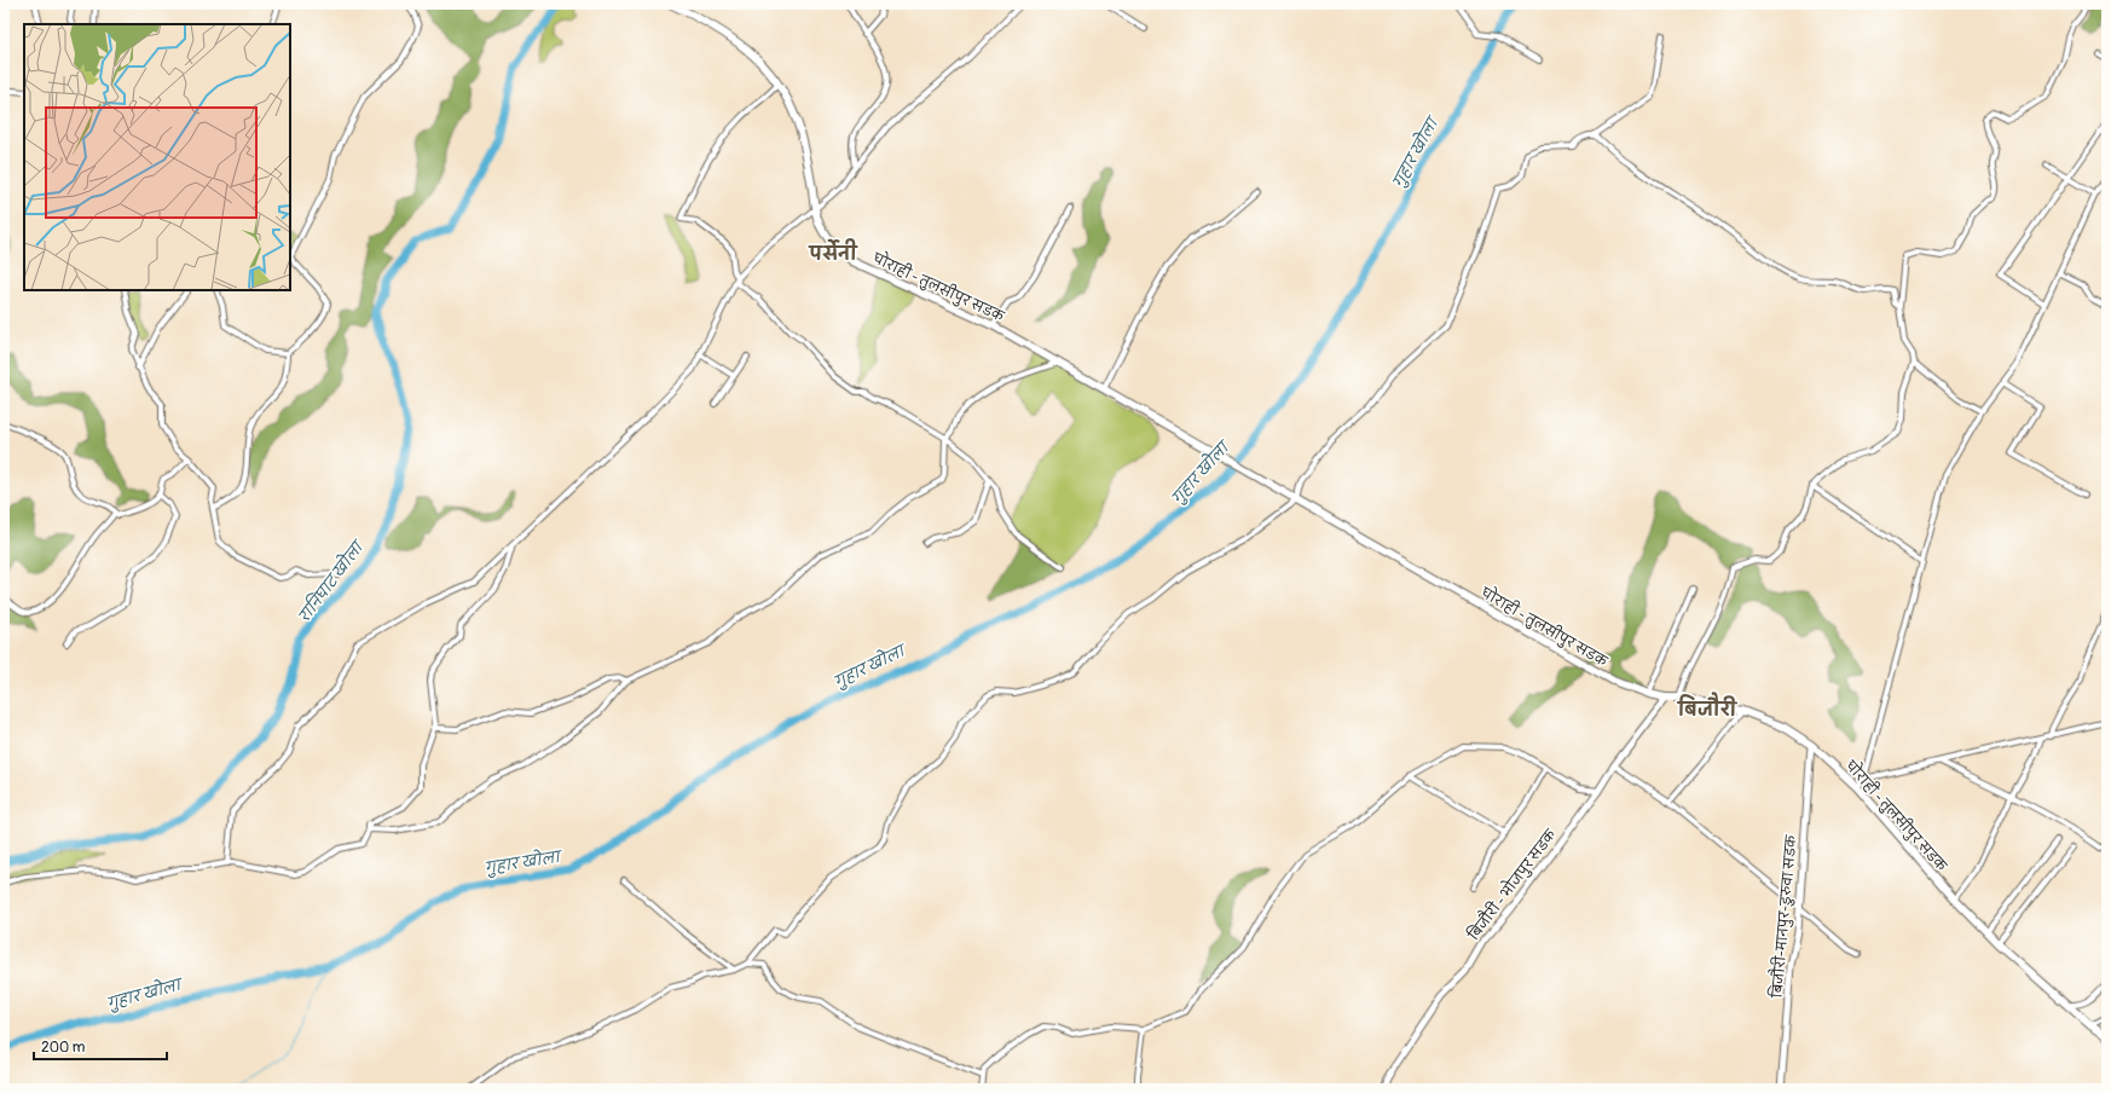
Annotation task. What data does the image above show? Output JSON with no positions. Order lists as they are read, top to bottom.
{
  "streets": {
    "main road": ["घोराही - तुलसीपुर सडक"],
    "street": ["बिजौरी - भोजपुर सडक", "बिजौरी-मानपुर-डुरुवा सडक"]
  },
  "crossings": [
    ["घोराही - तुलसीपुर सडक", "बिजौरी - भोजपुर सडक"],
    ["घोराही - तुलसीपुर सडक", "बिजौरी-मानपुर-डुरुवा सडक"]
  ],
  "districts": ["पर्सेनी", "बिजौरी"],
  "water": ["गुहार खोला", "रानिघाट खोला"],
  "scale_bar": "200 m"
}
